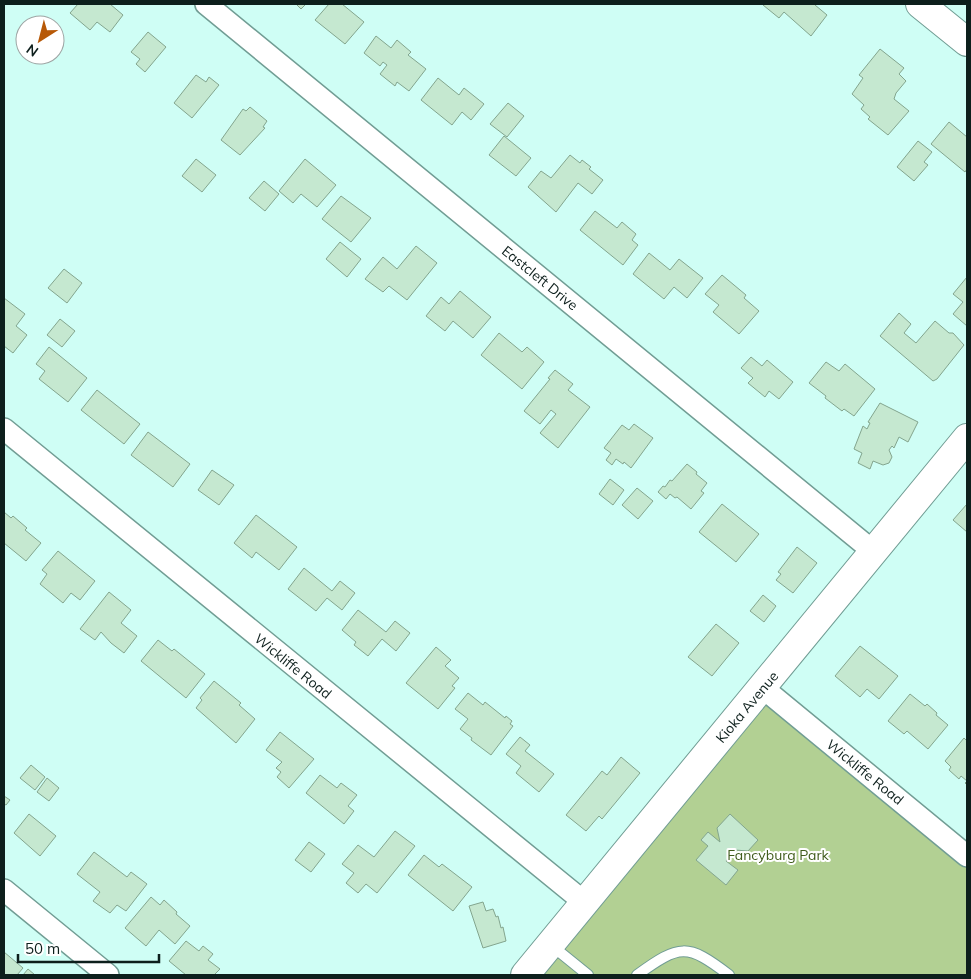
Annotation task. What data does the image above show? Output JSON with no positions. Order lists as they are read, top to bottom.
{
  "streets": {
    "street": ["Eastcleft Drive", "Wickliffe Road", "Kioka Avenue"]
  },
  "crossings": [
    ["Eastcleft Drive", "Kioka Avenue"],
    ["Wickliffe Road", "Kioka Avenue"]
  ],
  "parks": ["Fancyburg Park"],
  "scale_bar": "50 m",
  "north": "bottom left"
}
